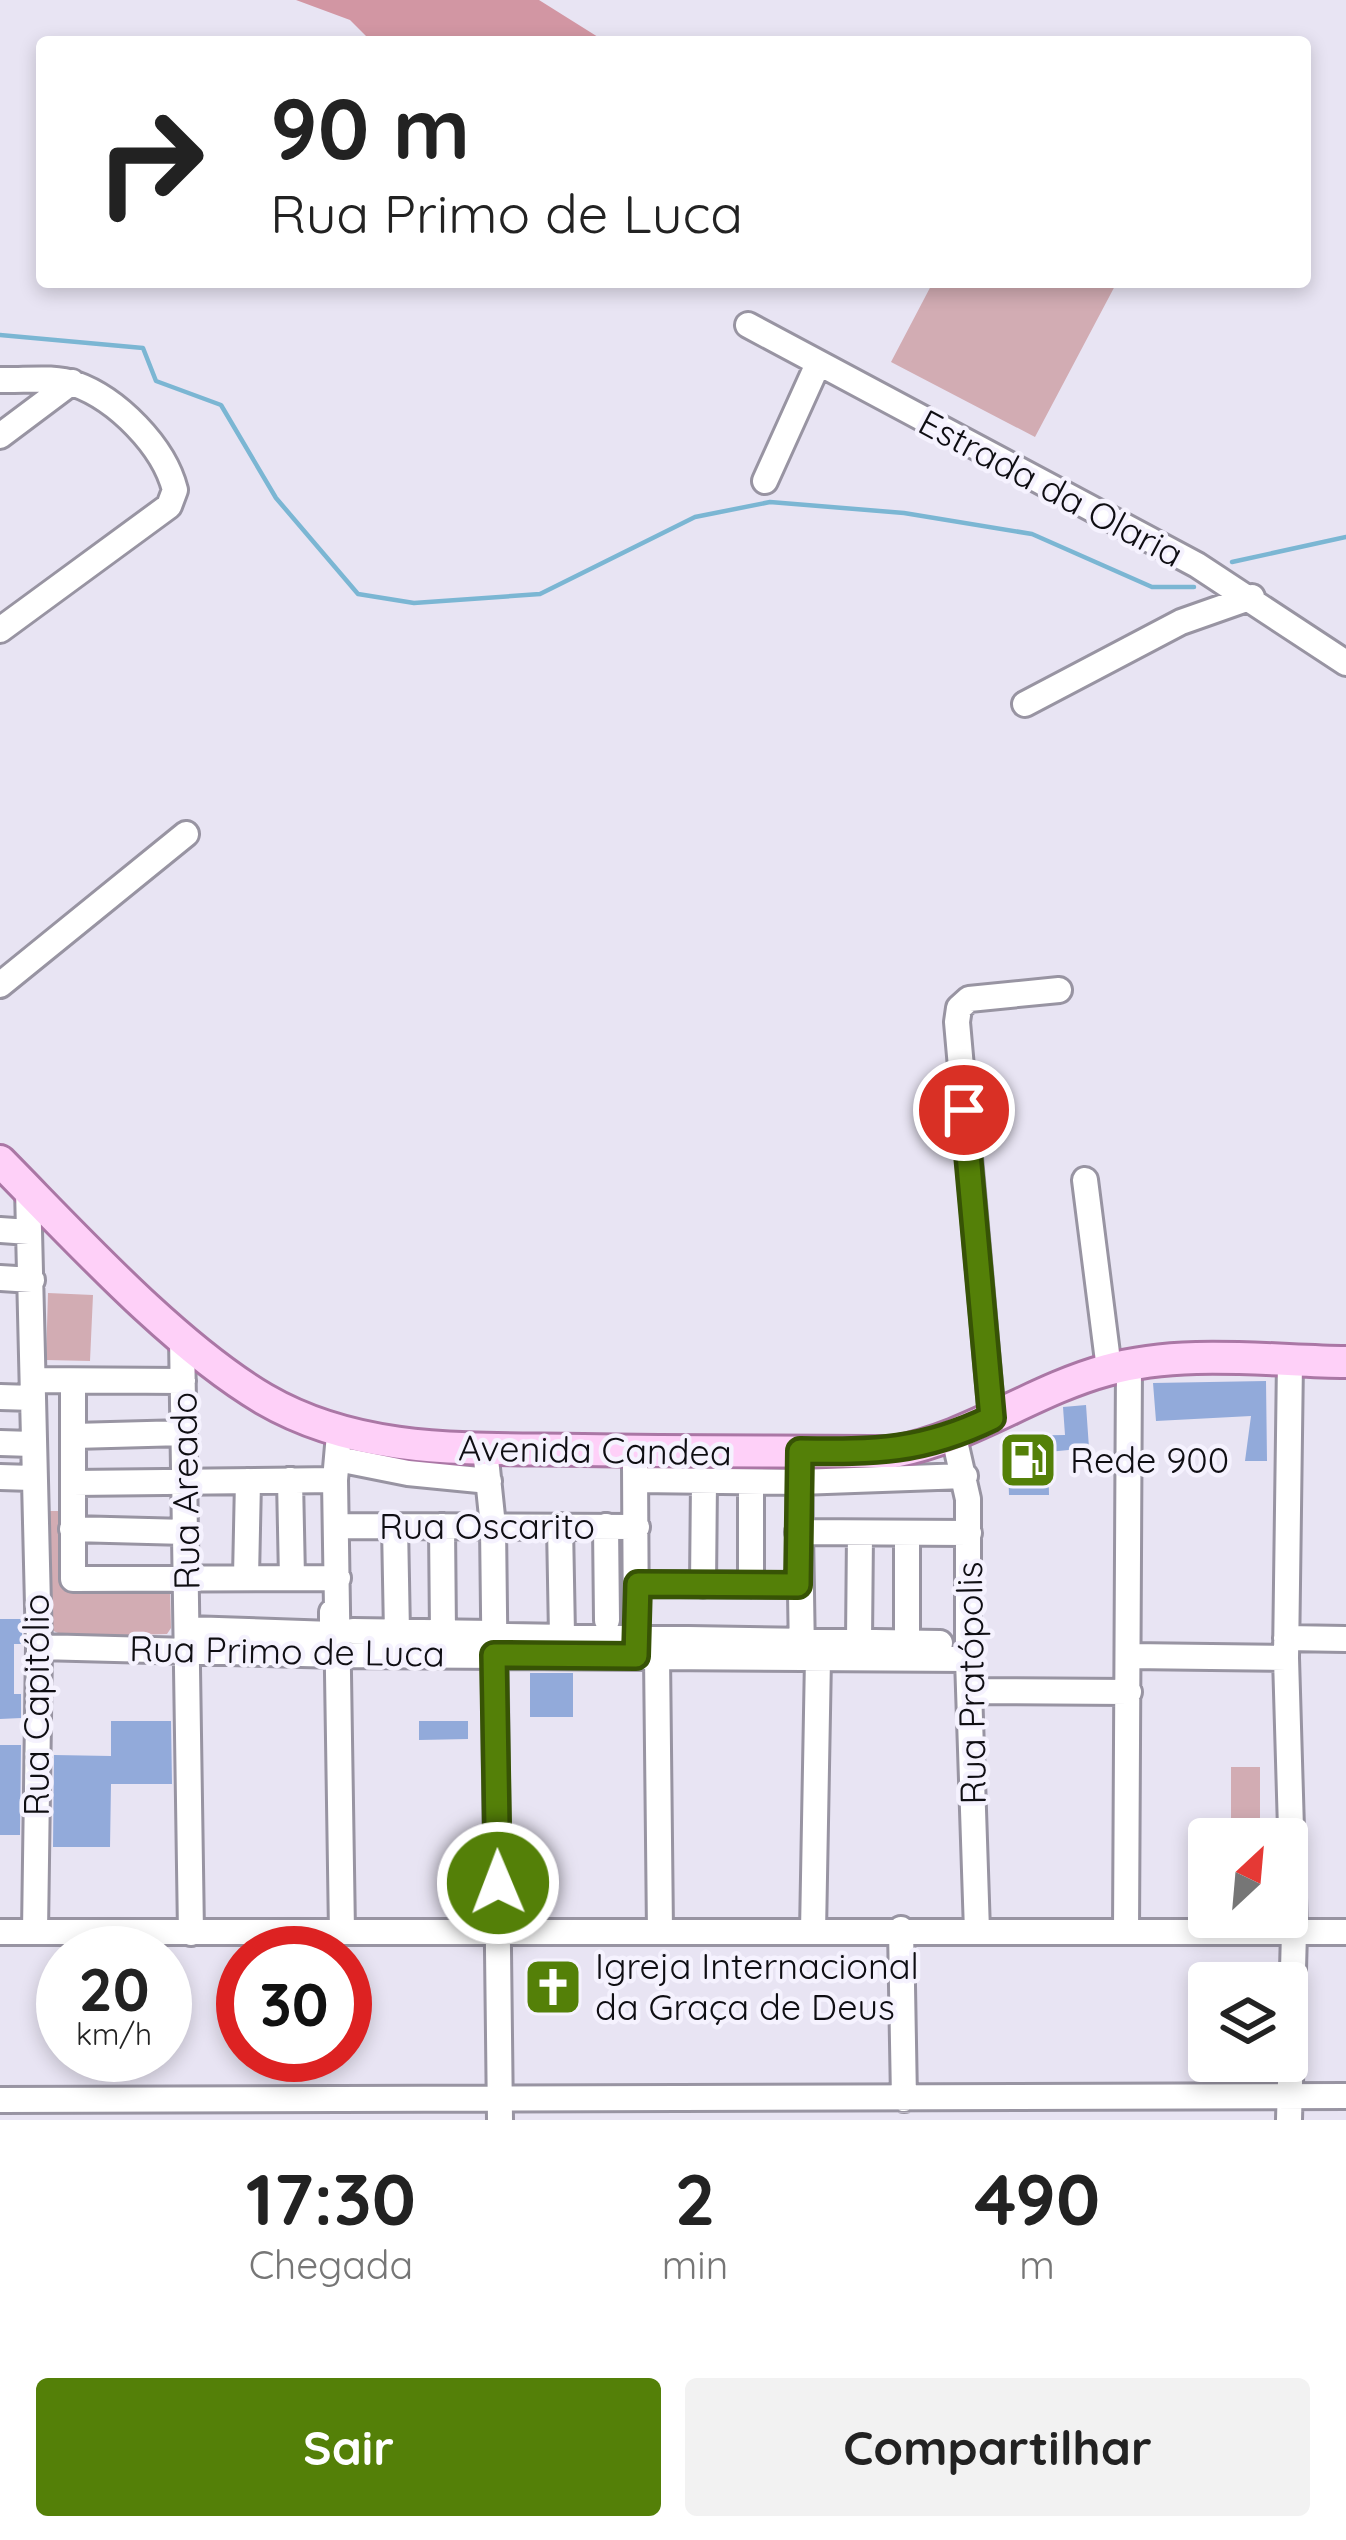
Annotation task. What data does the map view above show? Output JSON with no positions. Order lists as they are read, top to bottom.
{
  "streets": {
    "main road": ["Avenida Candea"],
    "street": [
      "Estrada da Olaria",
      "Rua Areado",
      "Rua Oscarito",
      "Rua Primo de Luca",
      "Rua Pratópolis",
      "Rua Capitólio"
    ]
  },
  "crossings": [
    ["Avenida Candea", "Rua Areado"],
    ["Avenida Candea", "Rua Pratópolis"],
    ["Avenida Candea", "Rua Capitólio"],
    ["Rua Areado", "Rua Primo de Luca"],
    ["Rua Areado", "Rua Capitólio"],
    ["Rua Primo de Luca", "Rua Pratópolis"],
    ["Rua Primo de Luca", "Rua Capitólio"]
  ],
  "places": {
    "fuel station": ["Rede 900"],
    "church": ["Igreja Internacional da Graça de Deus"]
  },
  "north": "top right",
  "page": {
    "turn": ["90 m", "Rua Primo de Luca"],
    "speed": "20 km/h",
    "limit": "30",
    "eta": [
      "17:30",
      "Chegada",
      "2",
      "min",
      "490",
      "m"
    ],
    "buttons": ["Sair", "Compartilhar"]
  }
}
